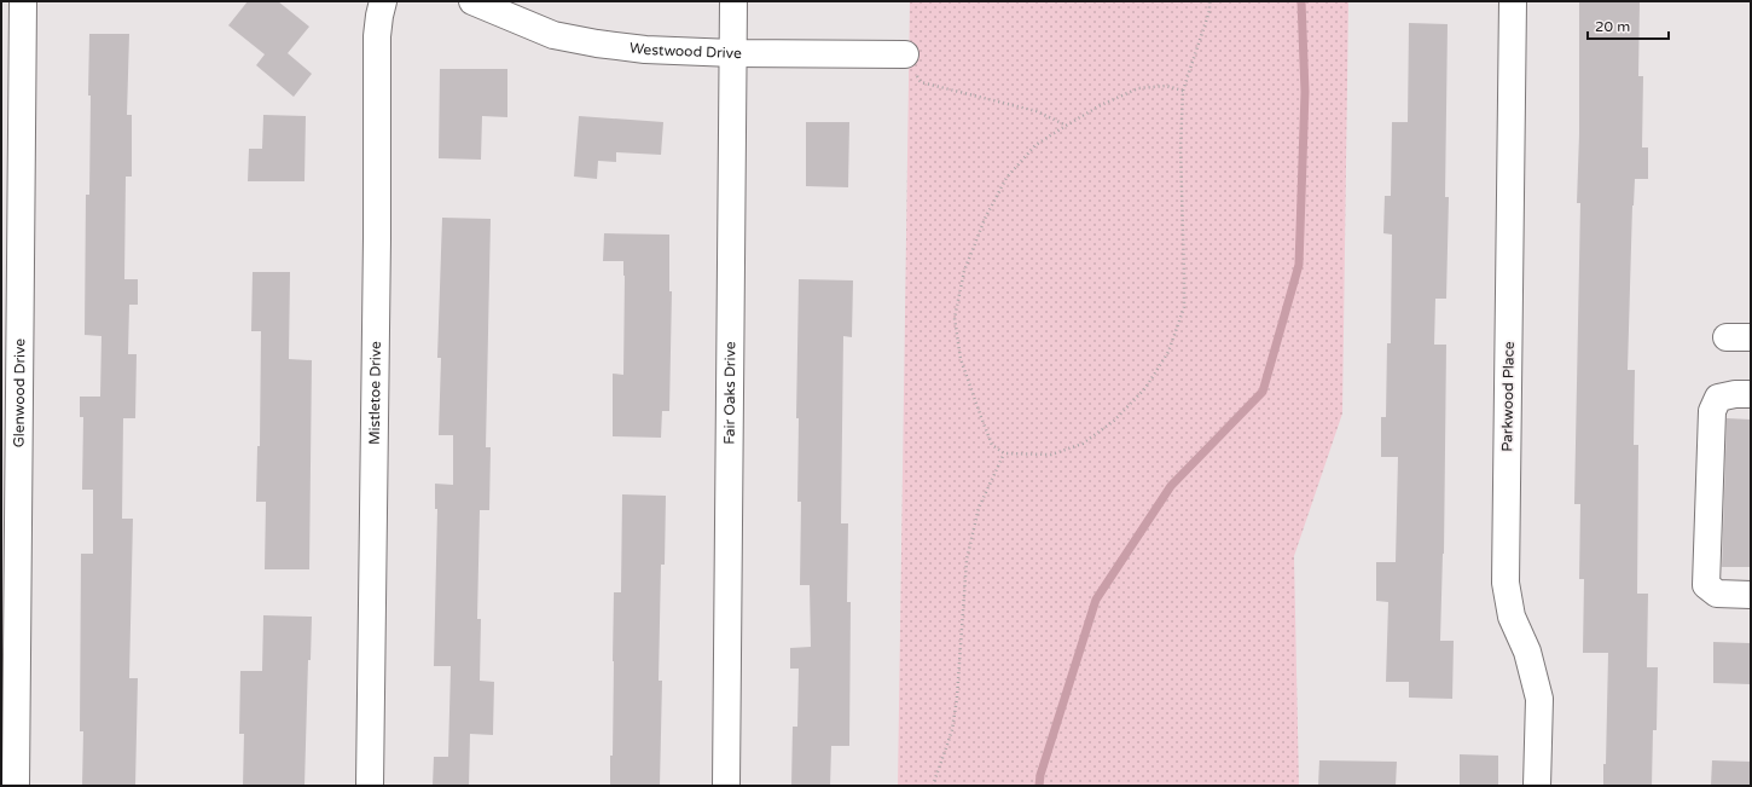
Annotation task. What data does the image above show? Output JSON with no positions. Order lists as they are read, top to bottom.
{
  "streets": {
    "street": [
      "Westwood Drive",
      "Mistletoe Drive",
      "Fair Oaks Drive",
      "Glenwood Drive",
      "Parkwood Place"
    ]
  },
  "crossings": [
    ["Westwood Drive", "Fair Oaks Drive"]
  ],
  "scale_bar": "20 m"
}
